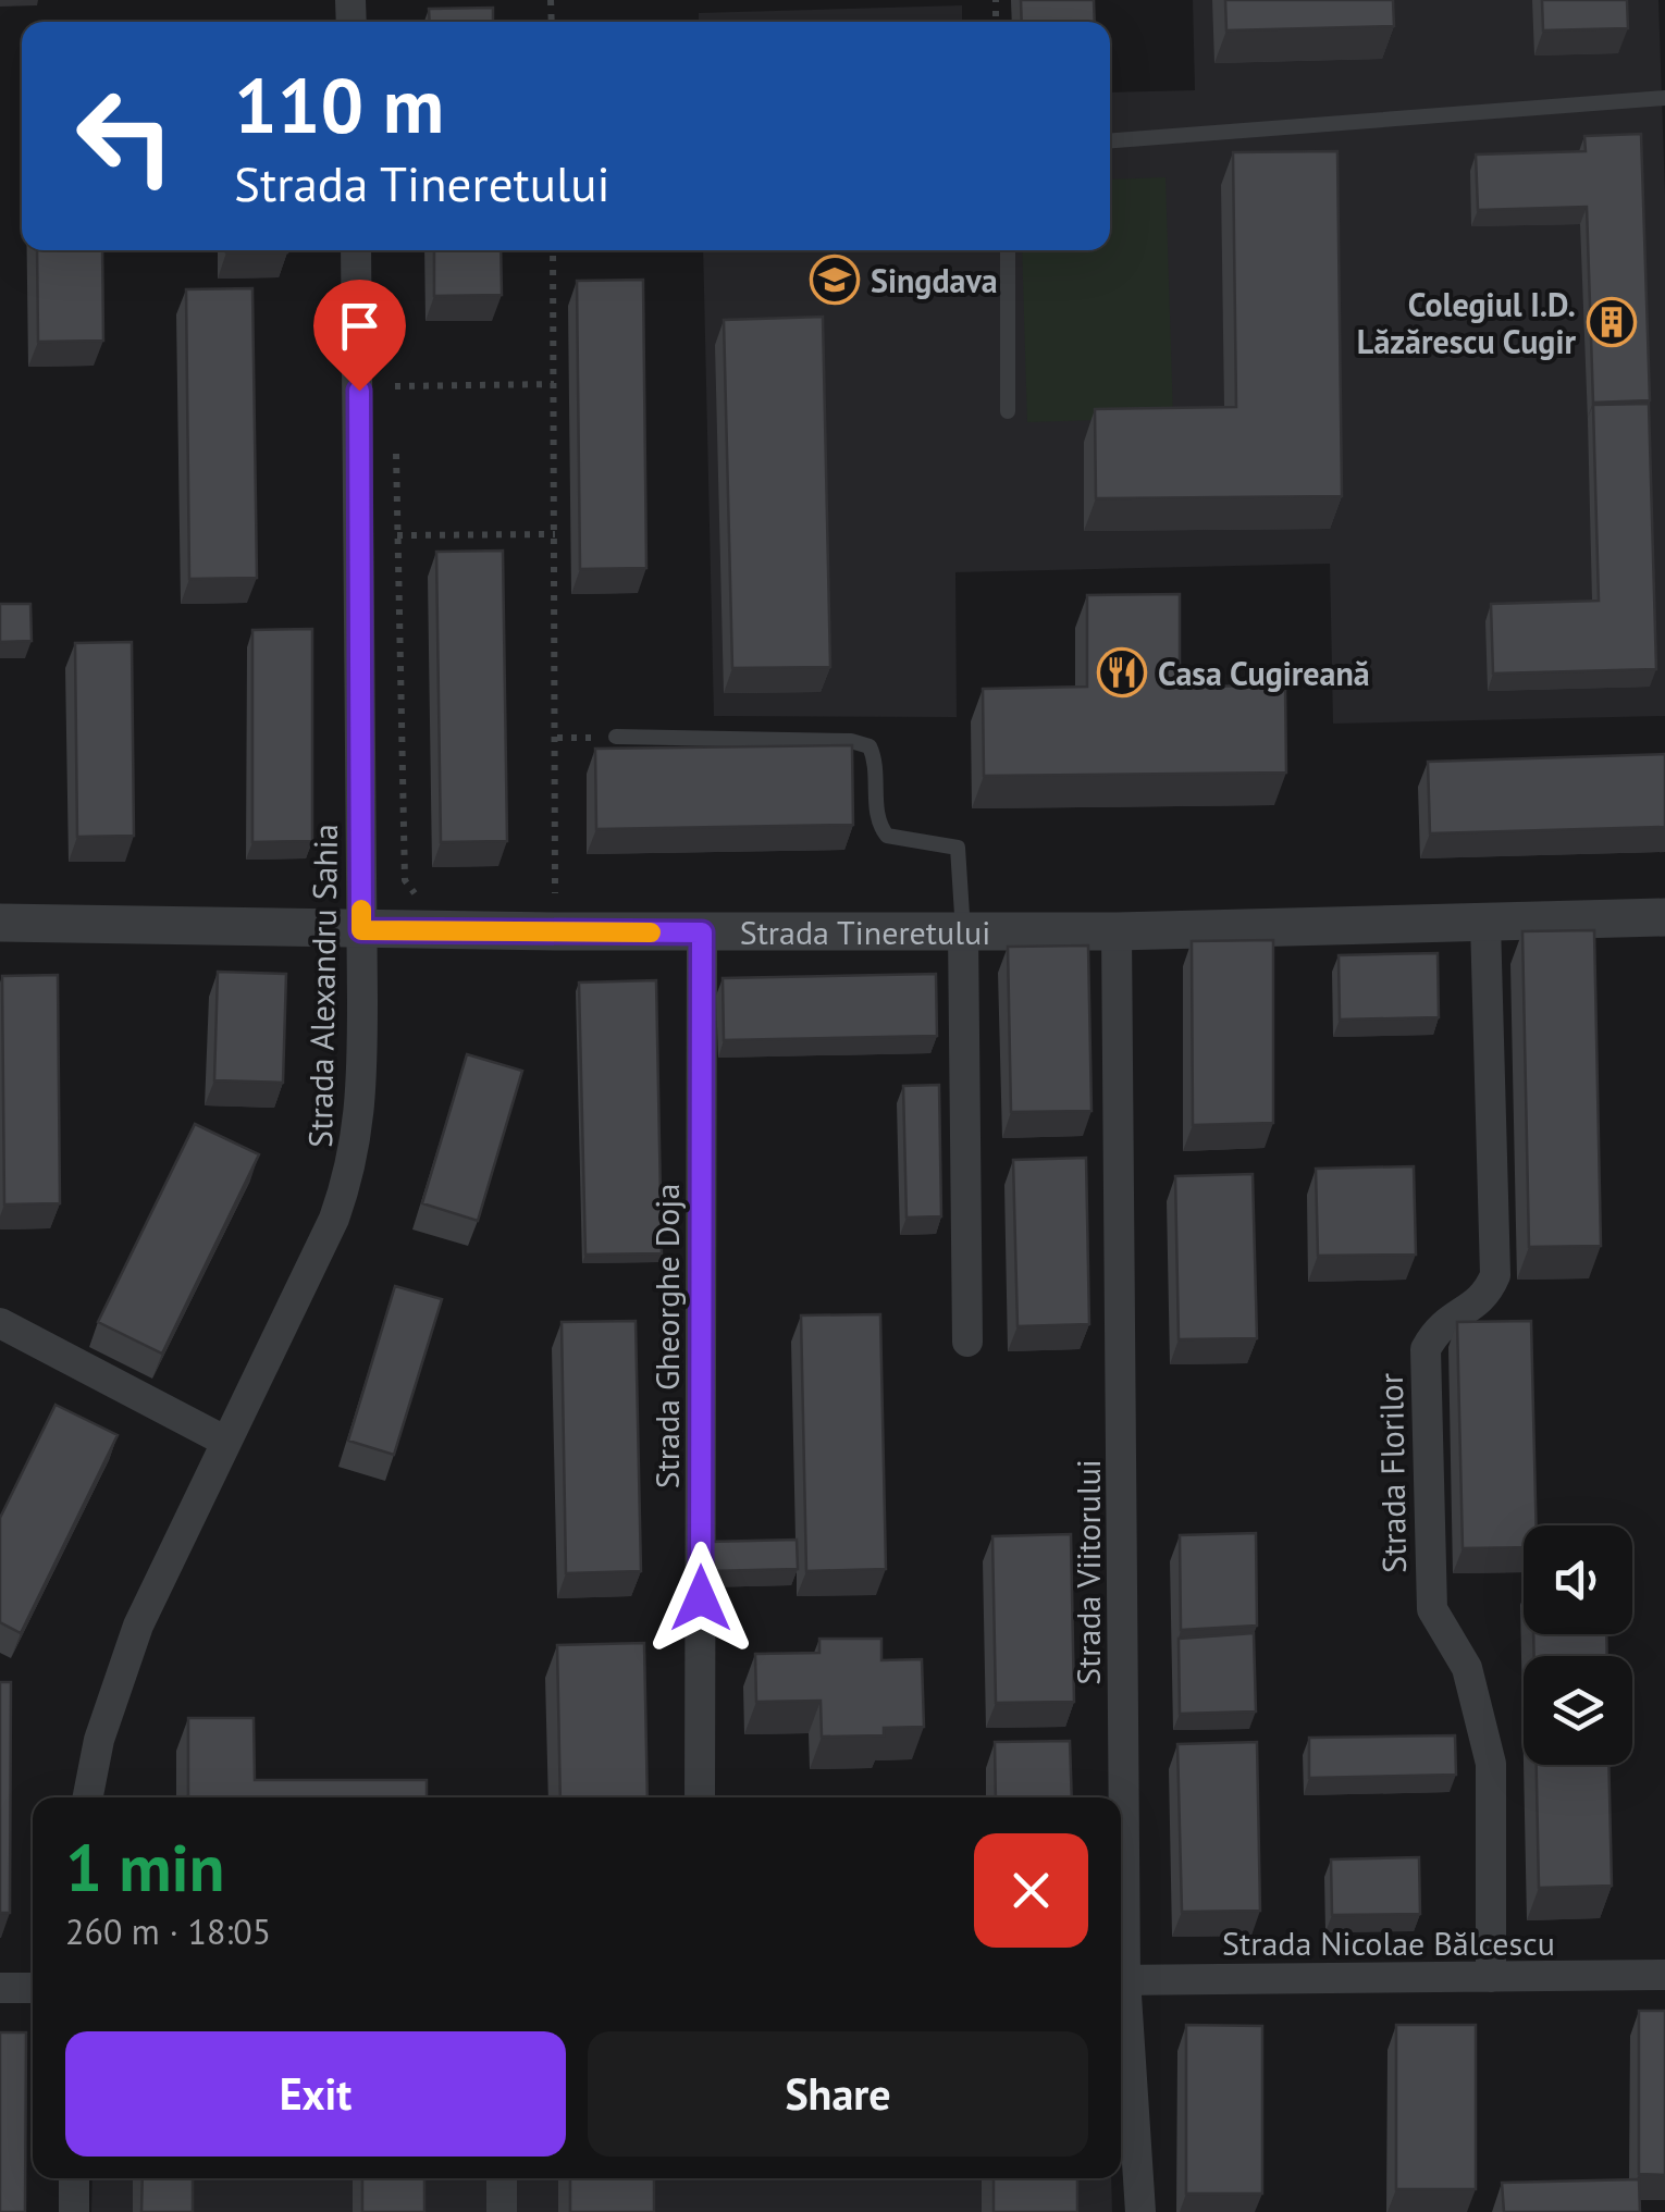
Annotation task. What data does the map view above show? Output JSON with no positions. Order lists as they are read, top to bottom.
{
  "streets": {
    "street": [
      "Strada Tineretului",
      "Strada Alexandru Sahia",
      "Strada Gheorghe Doja",
      "Strada Florilor",
      "Strada Viitorului",
      "Strada Nicolae Bălcescu"
    ]
  },
  "crossings": [
    ["Strada Tineretului", "Strada Alexandru Sahia"],
    ["Strada Tineretului", "Strada Gheorghe Doja"],
    ["Strada Tineretului", "Strada Florilor"],
    ["Strada Tineretului", "Strada Viitorului"],
    ["Strada Florilor", "Strada Nicolae Bălcescu"]
  ],
  "places": {
    "school or university": ["Singdava"],
    "building": ["Colegiul I.D. Lăzărescu Cugir"],
    "restaurant": ["Casa Cugireană"]
  },
  "page": {
    "turn": ["110 m", "Strada Tineretului"],
    "heading": ["1 min", "260 m · 18:05"],
    "buttons": ["Exit", "Share"]
  }
}
